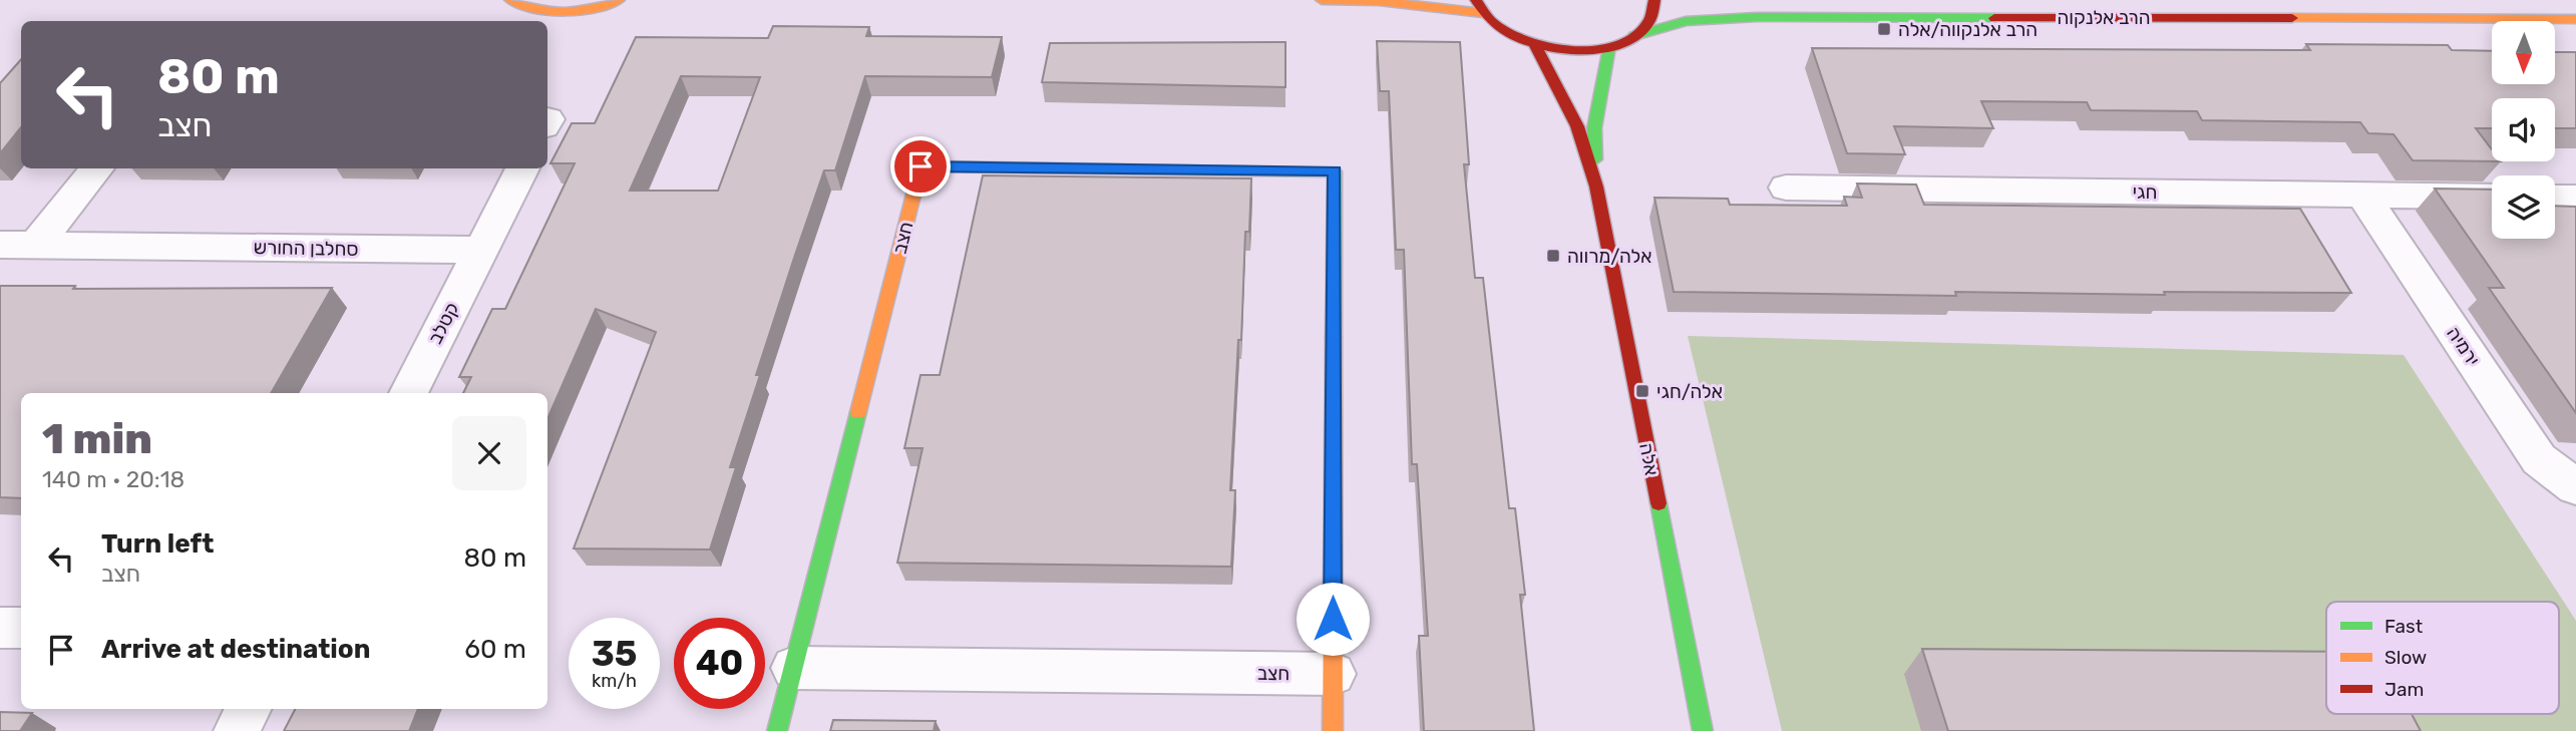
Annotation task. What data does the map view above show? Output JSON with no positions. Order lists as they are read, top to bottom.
{
  "streets": {
    "street": [
      "הרב אלנקוה",
      "חגי",
      "חצב",
      "סחלבן החורש",
      "קטלב",
      "ירמיה",
      "אלה"
    ]
  },
  "crossings": [
    ["הרב אלנקוה", "אלה"],
    ["חגי", "ירמיה"],
    ["סחלבן החורש", "קטלב"]
  ],
  "places": {
    "transit": ["הרב אלנקווה/אלה", "אלה/מרווה", "אלה/חגי"]
  },
  "legend": ["Fast", "Slow", "Jam"],
  "north": "bottom",
  "page": {
    "turn": ["80 m", "חצב"],
    "heading": ["1 min", "140 m · 20:18"],
    "list": [
      {
        "name": "Turn left",
        "note": "חצב",
        "value": "80 m"
      },
      {
        "name": "Arrive at destination",
        "value": "60 m"
      }
    ],
    "speed": "35 km/h",
    "limit": "40"
  }
}
